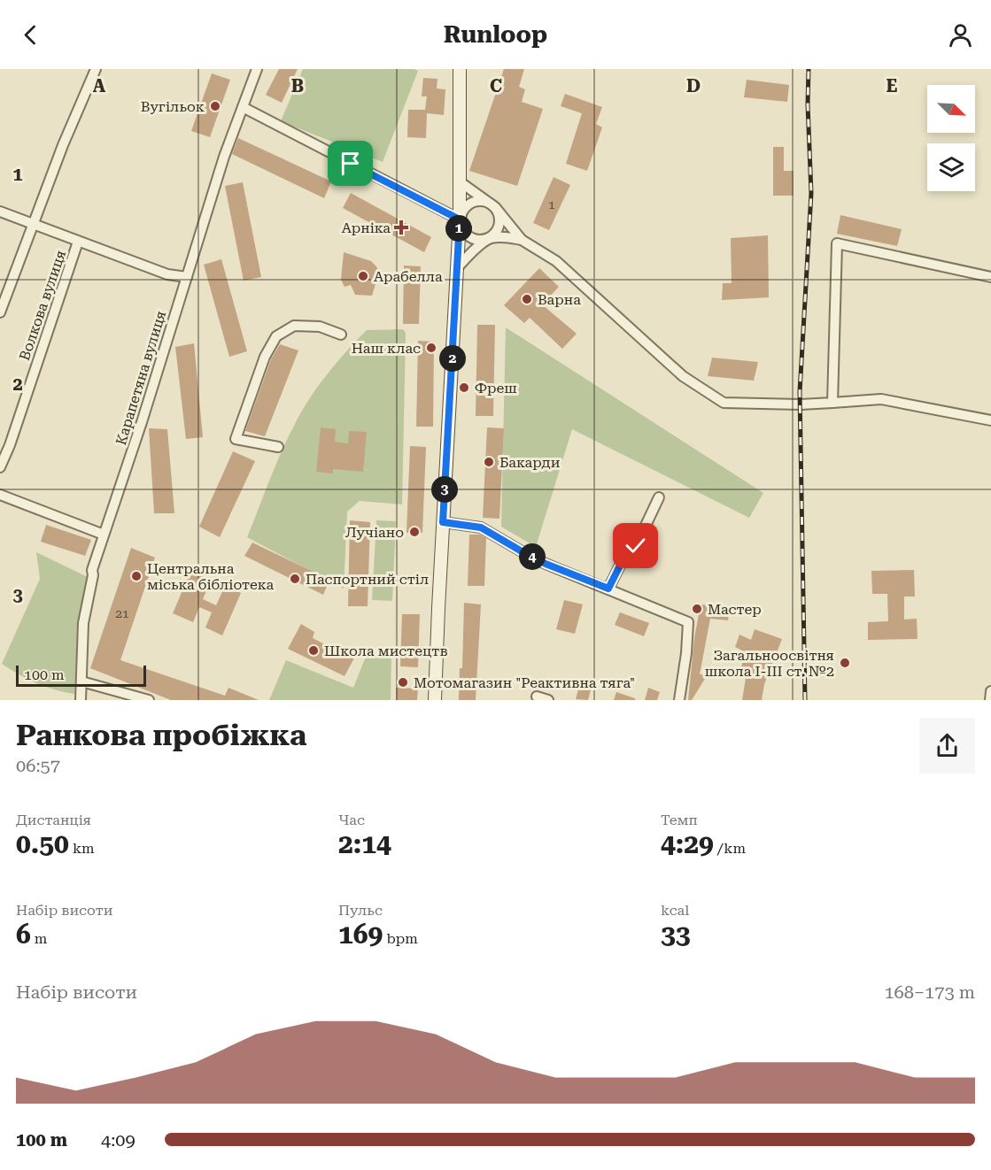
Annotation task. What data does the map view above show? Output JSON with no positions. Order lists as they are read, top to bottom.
{
  "streets": {
    "street": ["Волкова вулиця", "Карапетяна вулиця"]
  },
  "places": {
    "other": [
      "Вугільок",
      "Арабелла",
      "Варна",
      "Наш клас",
      "Фреш",
      "Бакарди",
      "Лучіано",
      "Центральна міська бібліотека",
      "Паспортний стіл",
      "Мастер",
      "Школа мистецтв",
      "Загальноосвітня школа І-ІІІ ст. №2",
      "Мотомагазин \"Реактивна тяга\""
    ],
    "health": ["Арніка"]
  },
  "house_numbers": ["1", "21"],
  "scale_bar": "100 m",
  "north": "bottom right",
  "page": {
    "header": "Runloop",
    "pins": [
      "1",
      "2",
      "3",
      "4"
    ],
    "scale": "100 m",
    "heading": ["Ранкова пробіжка", "06:57"],
    "stats": [
      ["Дистанція", "0.50 km"],
      ["Час", "2:14"],
      ["Темп", "4:29 /km"],
      ["Набір висоти", "6 m"],
      ["Пульс", "169 bpm"],
      ["kcal", "33"]
    ],
    "chart": ["Набір висоти", "168–173 m"],
    "list": [
      {
        "name": "100 m",
        "note": "4:09"
      }
    ]
  },
  "grid": {
    "columns": [
      "A",
      "B",
      "C",
      "D",
      "E"
    ],
    "rows": ["1", "2", "3"]
  }
}
